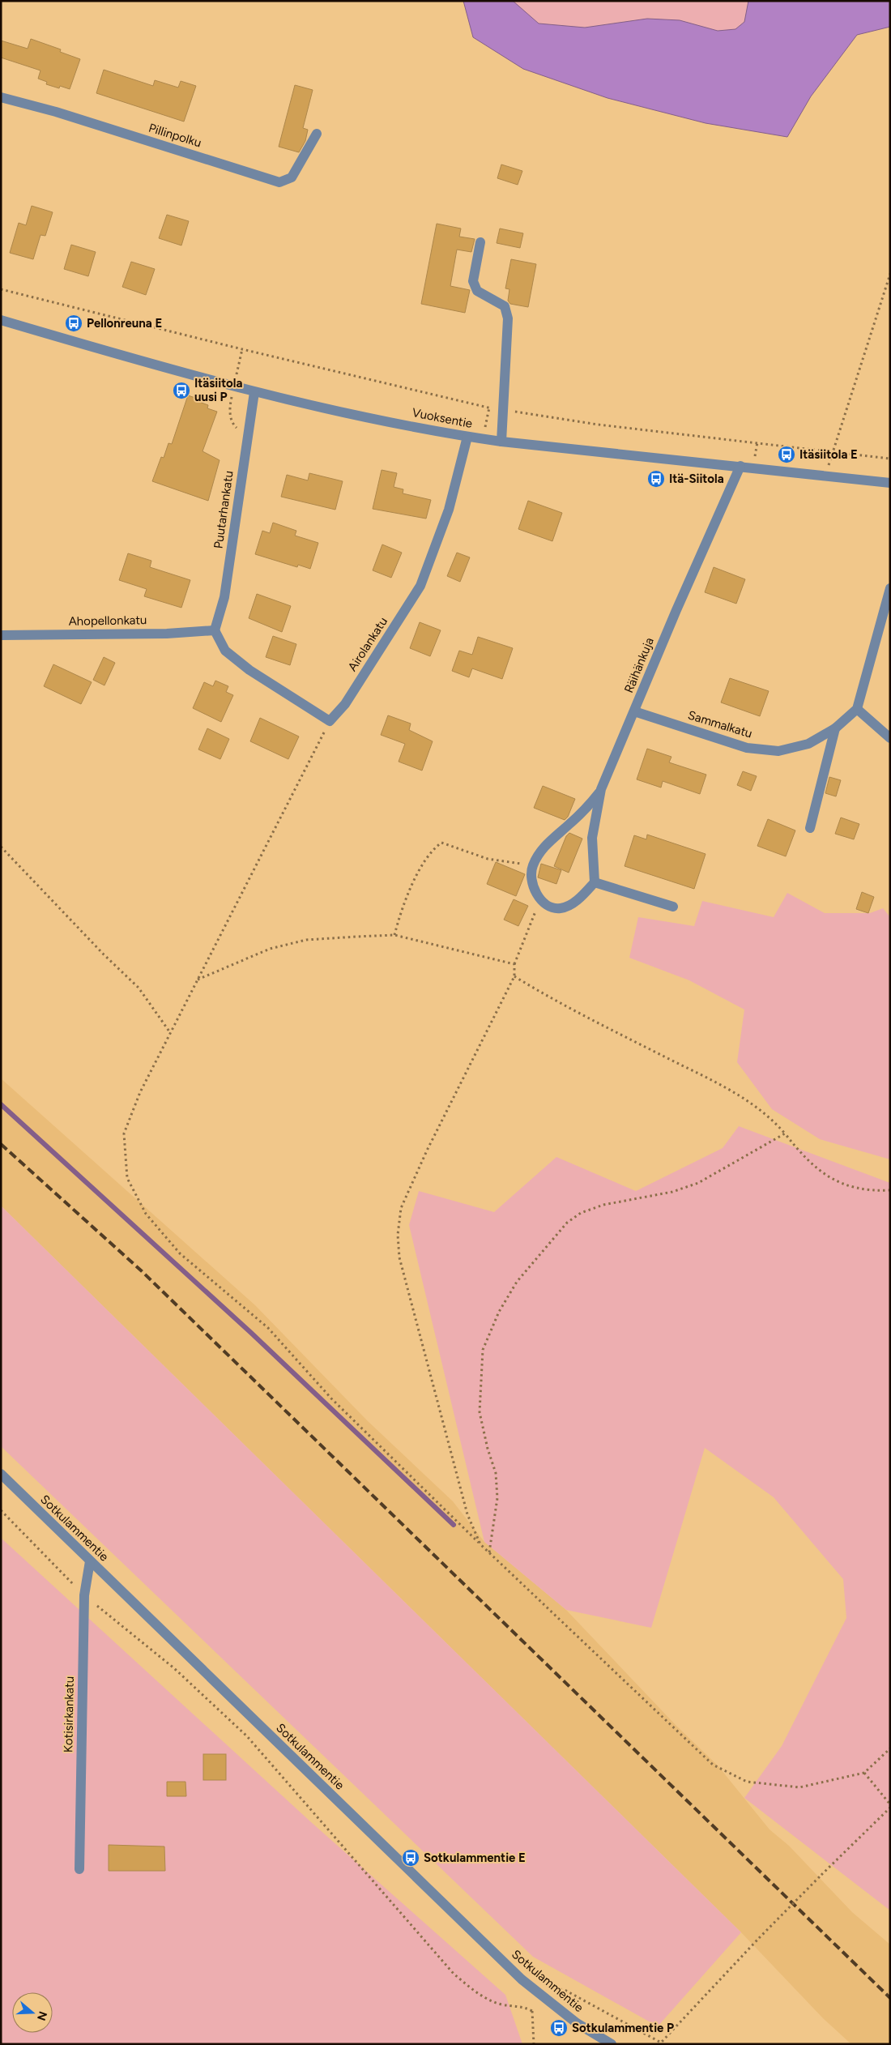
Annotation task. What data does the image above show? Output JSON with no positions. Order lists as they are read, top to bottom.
{
  "streets": {
    "street": [
      "Pillinpolku",
      "Vuoksentie",
      "Puutarhankatu",
      "Ahopellonkatu",
      "Airolankatu",
      "Räihänkuja",
      "Sammalkatu",
      "Sotkulammentie",
      "Kotisirkankatu"
    ]
  },
  "crossings": [
    ["Vuoksentie", "Puutarhankatu"],
    ["Vuoksentie", "Airolankatu"],
    ["Vuoksentie", "Räihänkuja"],
    ["Puutarhankatu", "Ahopellonkatu"],
    ["Räihänkuja", "Sammalkatu"],
    ["Sotkulammentie", "Kotisirkankatu"]
  ],
  "places": {
    "bus stop": [
      "Pellonreuna E",
      "Itäsiitola uusi P",
      "Itäsiitola E",
      "Itä-Siitola",
      "Sotkulammentie E",
      "Sotkulammentie P"
    ]
  },
  "north": "right"
}
